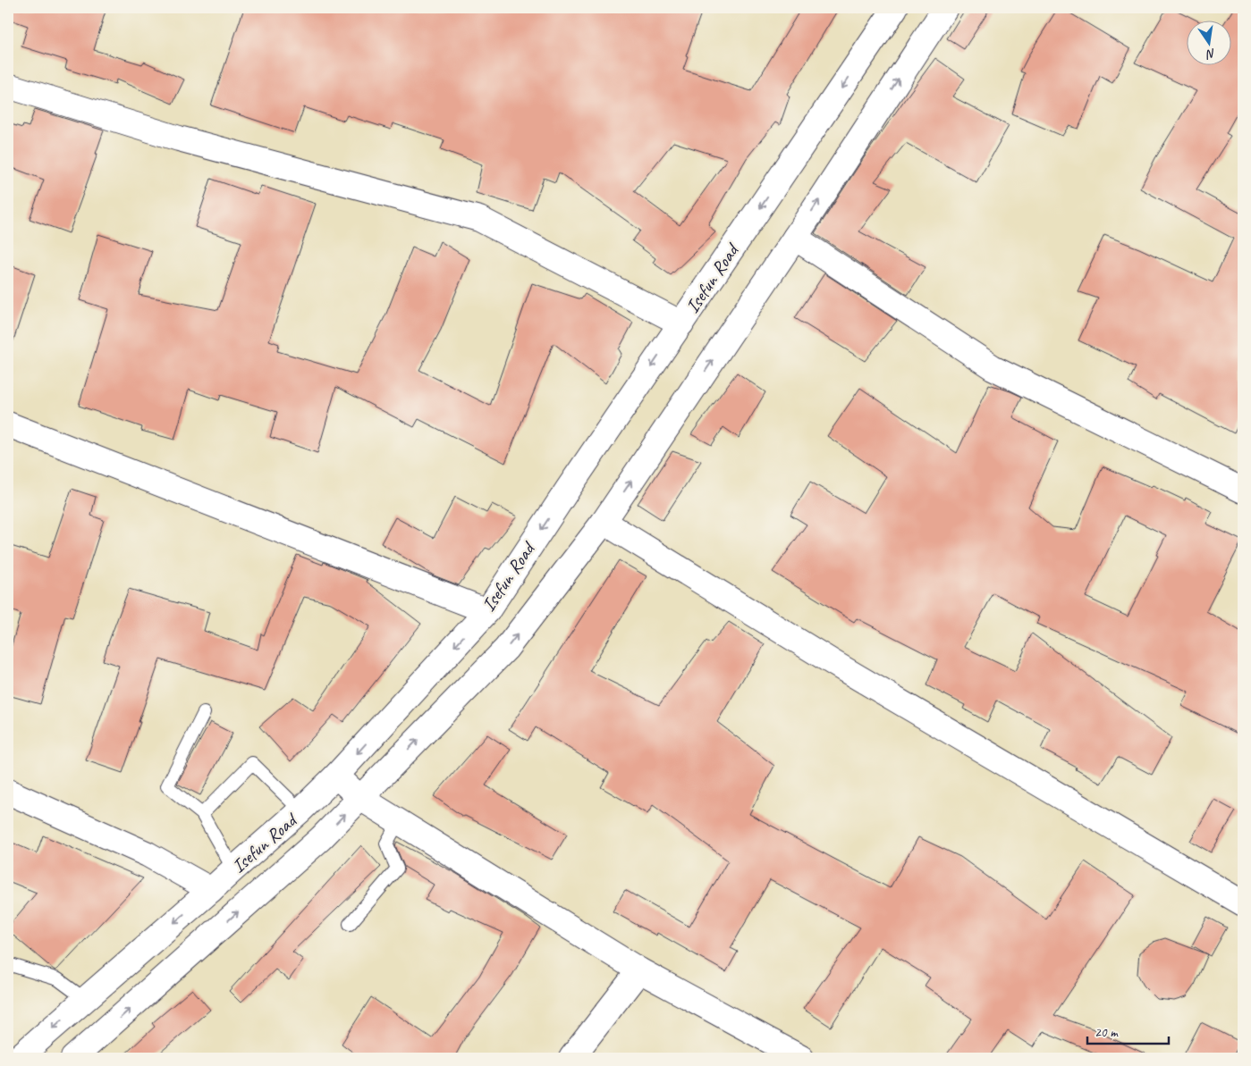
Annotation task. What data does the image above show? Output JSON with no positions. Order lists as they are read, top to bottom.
{
  "streets": {
    "street": ["Isefun Road"]
  },
  "scale_bar": "20 m",
  "north": "bottom"
}
